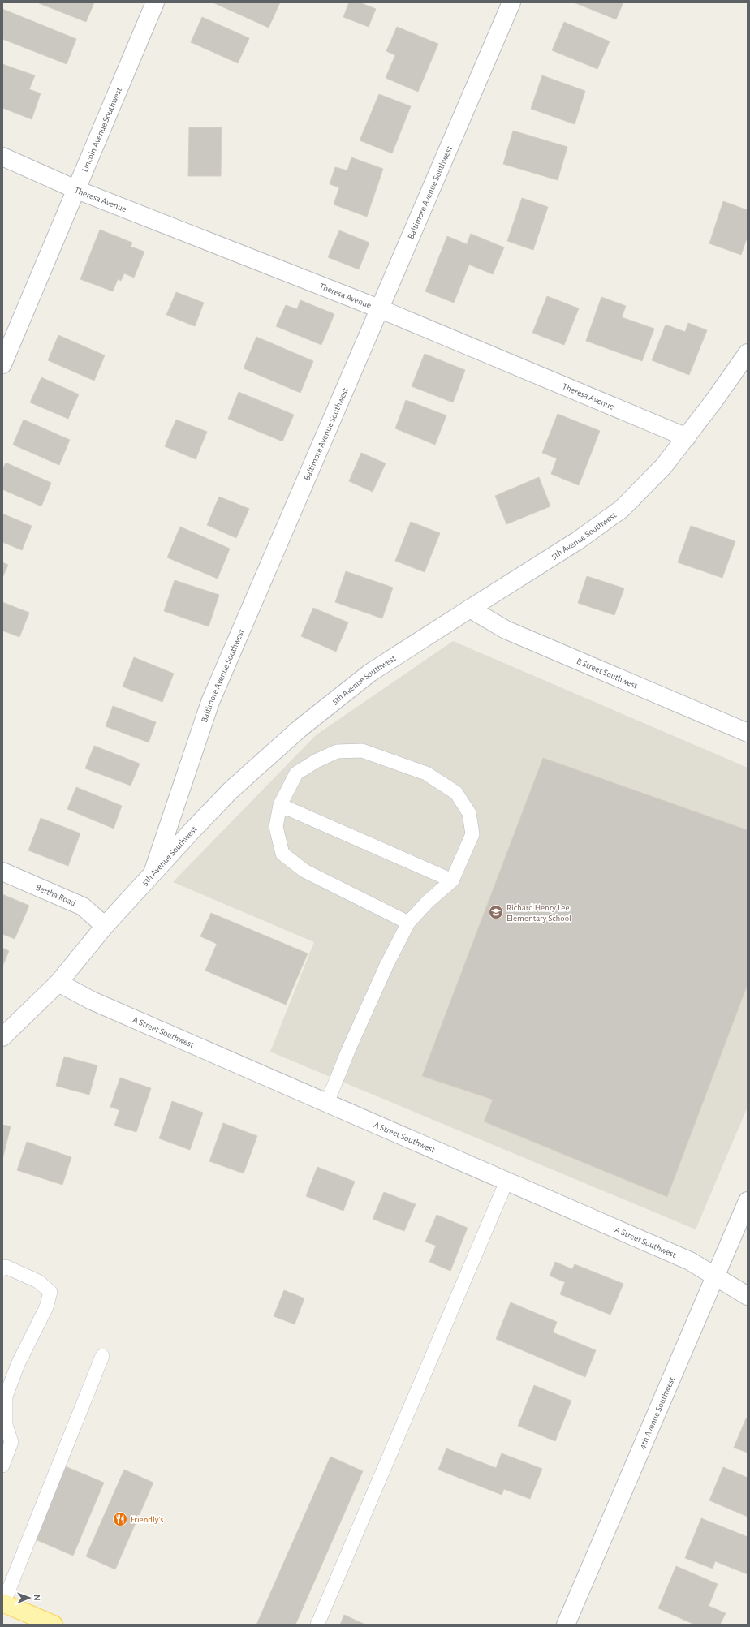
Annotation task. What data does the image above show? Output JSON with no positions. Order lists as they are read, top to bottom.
{
  "streets": {
    "street": [
      "Lincoln Avenue Southwest",
      "Baltimore Avenue Southwest",
      "Theresa Avenue",
      "5th Avenue Southwest",
      "B Street Southwest",
      "Bertha Road",
      "A Street Southwest",
      "4th Avenue Southwest"
    ]
  },
  "crossings": [
    ["Lincoln Avenue Southwest", "Theresa Avenue"],
    ["Baltimore Avenue Southwest", "Theresa Avenue"],
    ["Baltimore Avenue Southwest", "5th Avenue Southwest"],
    ["Theresa Avenue", "5th Avenue Southwest"],
    ["5th Avenue Southwest", "B Street Southwest"],
    ["5th Avenue Southwest", "Bertha Road"],
    ["5th Avenue Southwest", "A Street Southwest"],
    ["A Street Southwest", "4th Avenue Southwest"]
  ],
  "places": {
    "school or university": ["Richard Henry Lee Elementary School"],
    "restaurant": ["Friendly's"]
  },
  "north": "right"
}
